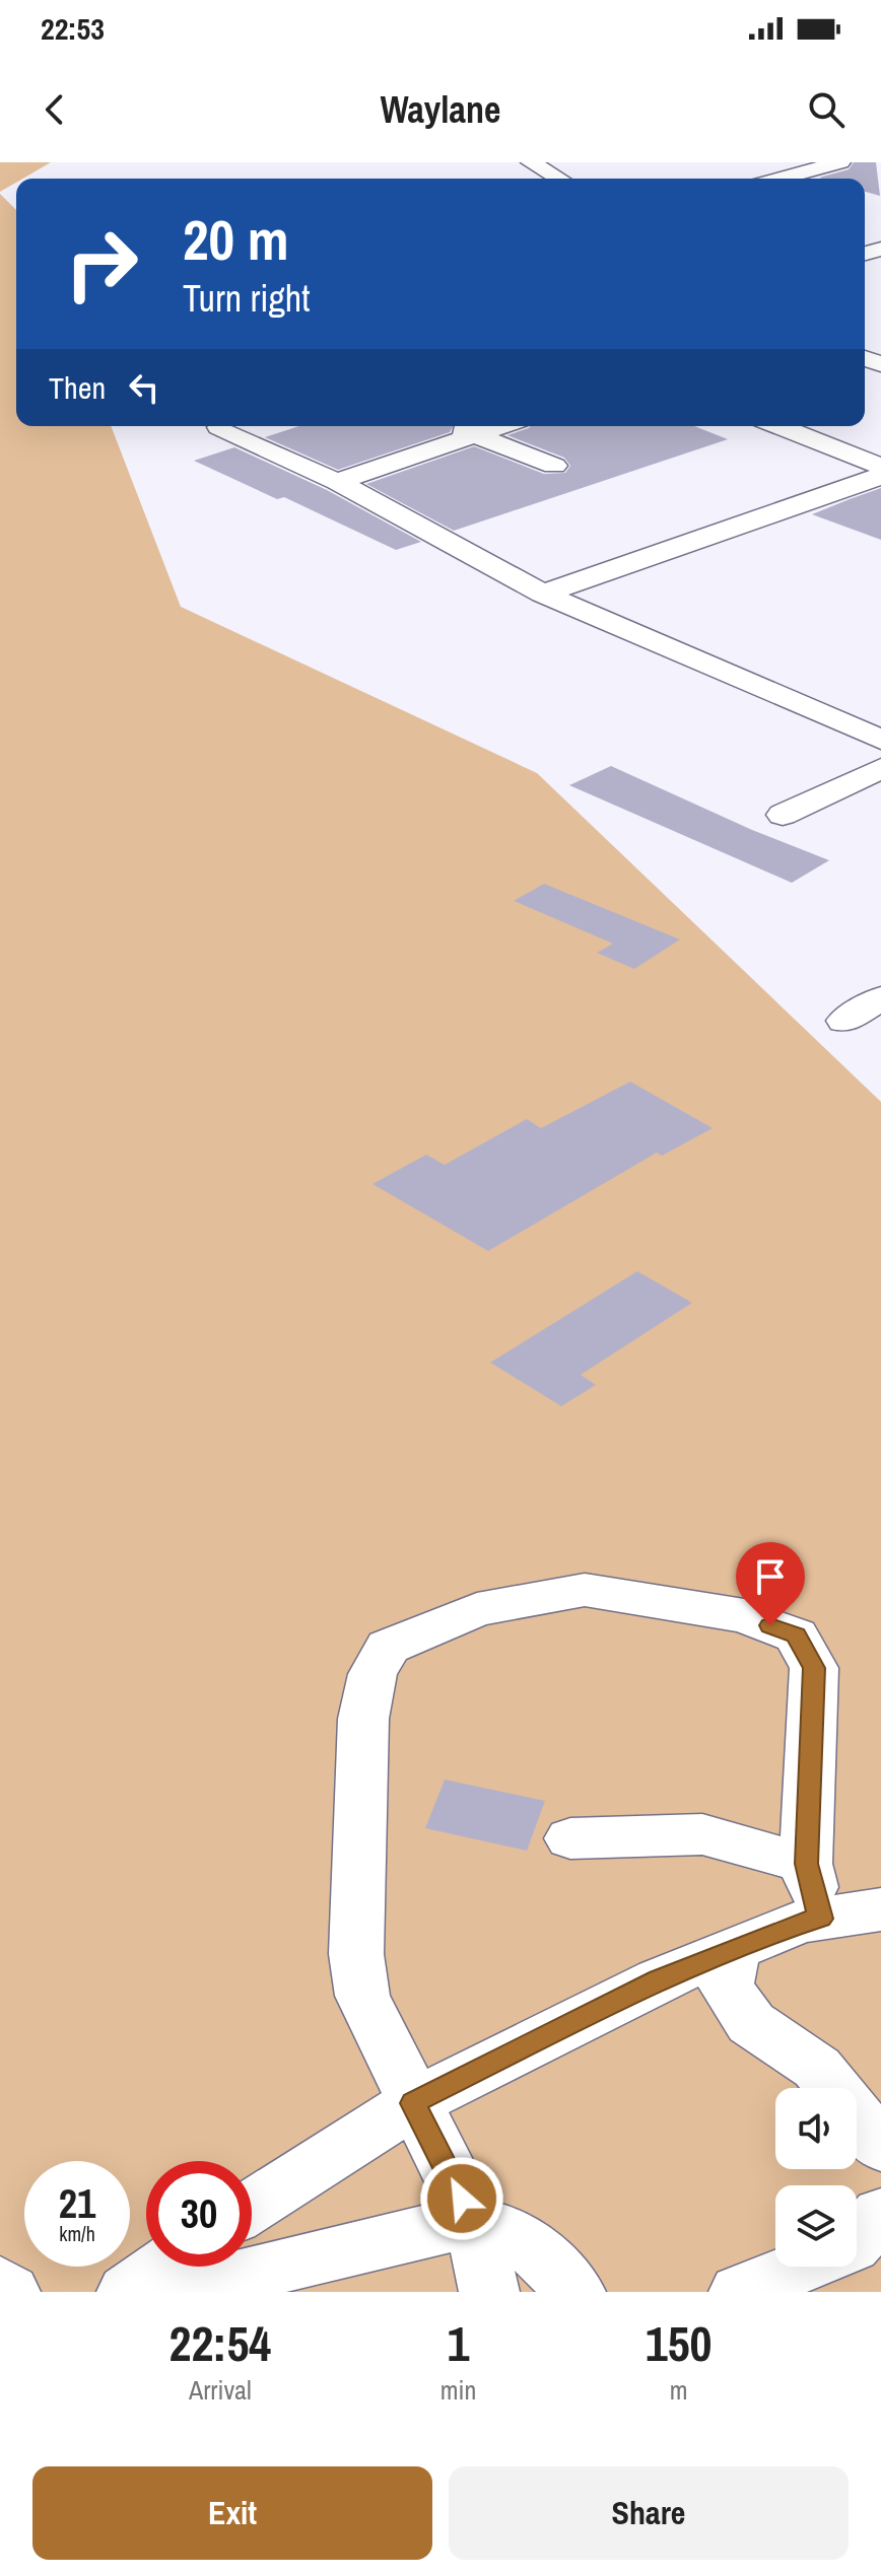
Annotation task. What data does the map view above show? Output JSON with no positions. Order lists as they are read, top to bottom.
{
  "page": {
    "status": "22:53",
    "header": "Waylane",
    "turn": ["20 m", "Turn right"],
    "then": "Then",
    "speed": "21 km/h",
    "limit": "30",
    "eta": [
      "22:54",
      "Arrival",
      "1",
      "min",
      "150",
      "m"
    ],
    "buttons": ["Exit", "Share"]
  }
}
